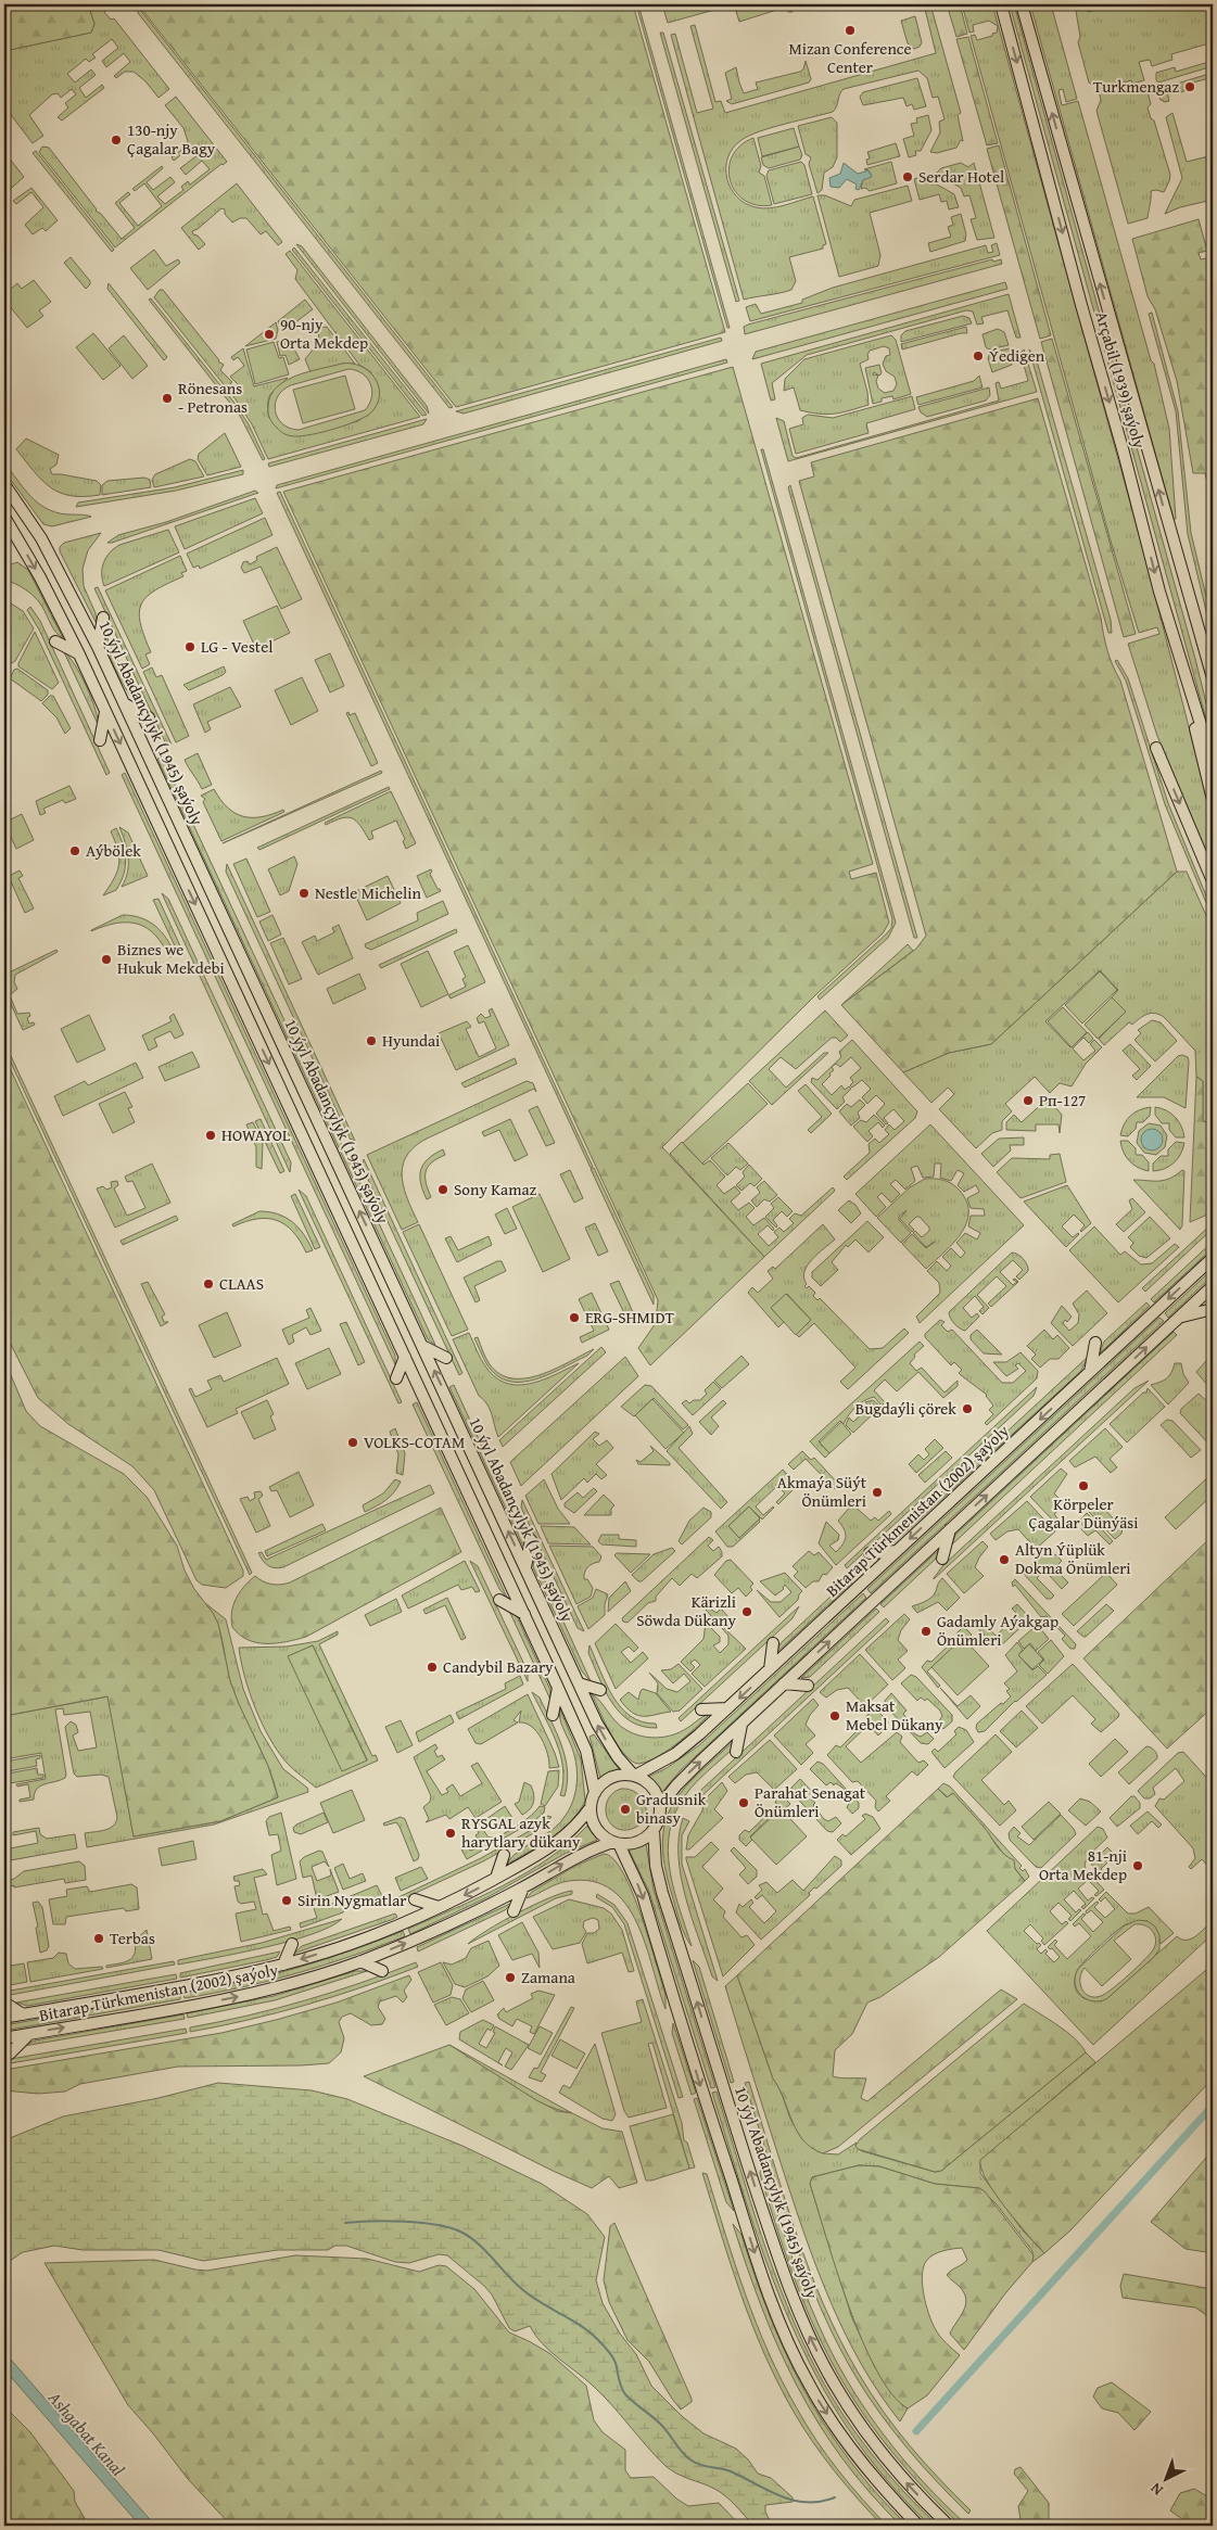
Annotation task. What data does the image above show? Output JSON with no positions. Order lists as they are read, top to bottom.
{
  "streets": {
    "main road": ["Arçabil (1939) şaýoly", "10 ýyl Abadançylyk (1945) şaýoly", "Bitarap Türkmenistan (2002) şaýoly"]
  },
  "crossings": [
    ["10 ýyl Abadançylyk (1945) şaýoly", "Bitarap Türkmenistan (2002) şaýoly"]
  ],
  "water": ["Ashgabat Kanal"],
  "places": [
    "Mizan Conference Center",
    "Turkmengaz",
    "130-njy Çagalar Bagy",
    "Serdar Hotel",
    "90-njy Orta Mekdep",
    "Ýedigen",
    "Rönesans - Petronas",
    "LG - Vestel",
    "Aýbölek",
    "Nestle Michelin",
    "Biznes we Hukuk Mekdebi",
    "Hyundai",
    "Рп-127",
    "HOWAYOL",
    "Sony Kamaz",
    "CLAAS",
    "ERG-SHMIDT",
    "Bugdaýli çörek",
    "VOLKS-COTAM",
    "Körpeler Çagalar Dünýäsi",
    "Akmaýa Süýt Önümleri",
    "Altyn Ýüplük Dokma Önümleri",
    "Kärizli Söwda Dükany",
    "Gadamly Aýakgap Önümleri",
    "Candybil Bazary",
    "Maksat Mebel Dükany",
    "Parahat Senagat Önümleri",
    "Gradusnik binasy",
    "RYSGAL azyk harytlary dükany",
    "81-nji Orta Mekdep",
    "Sirin Nygmatlar",
    "Terbas",
    "Zamana"
  ],
  "north": "bottom left"
}
